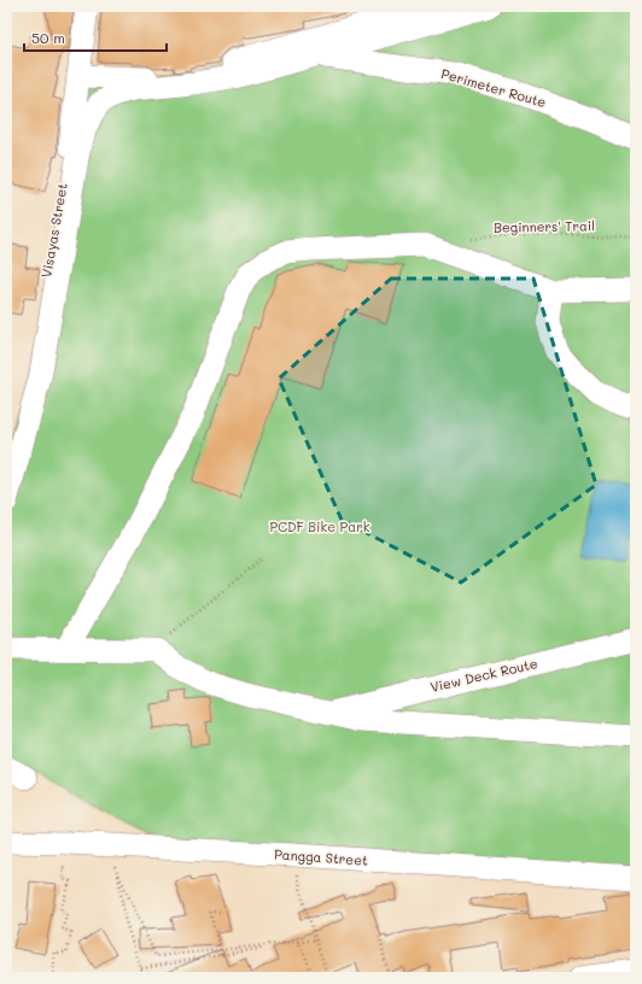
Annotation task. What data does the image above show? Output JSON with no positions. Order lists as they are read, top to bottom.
{
  "streets": {
    "street": [
      "Perimeter Route",
      "Visayas Street",
      "View Deck Route",
      "Pangga Street"
    ],
    "path": ["Beginners' Trail"]
  },
  "parks": ["PCDF Bike Park"],
  "scale_bar": "50 m"
}
